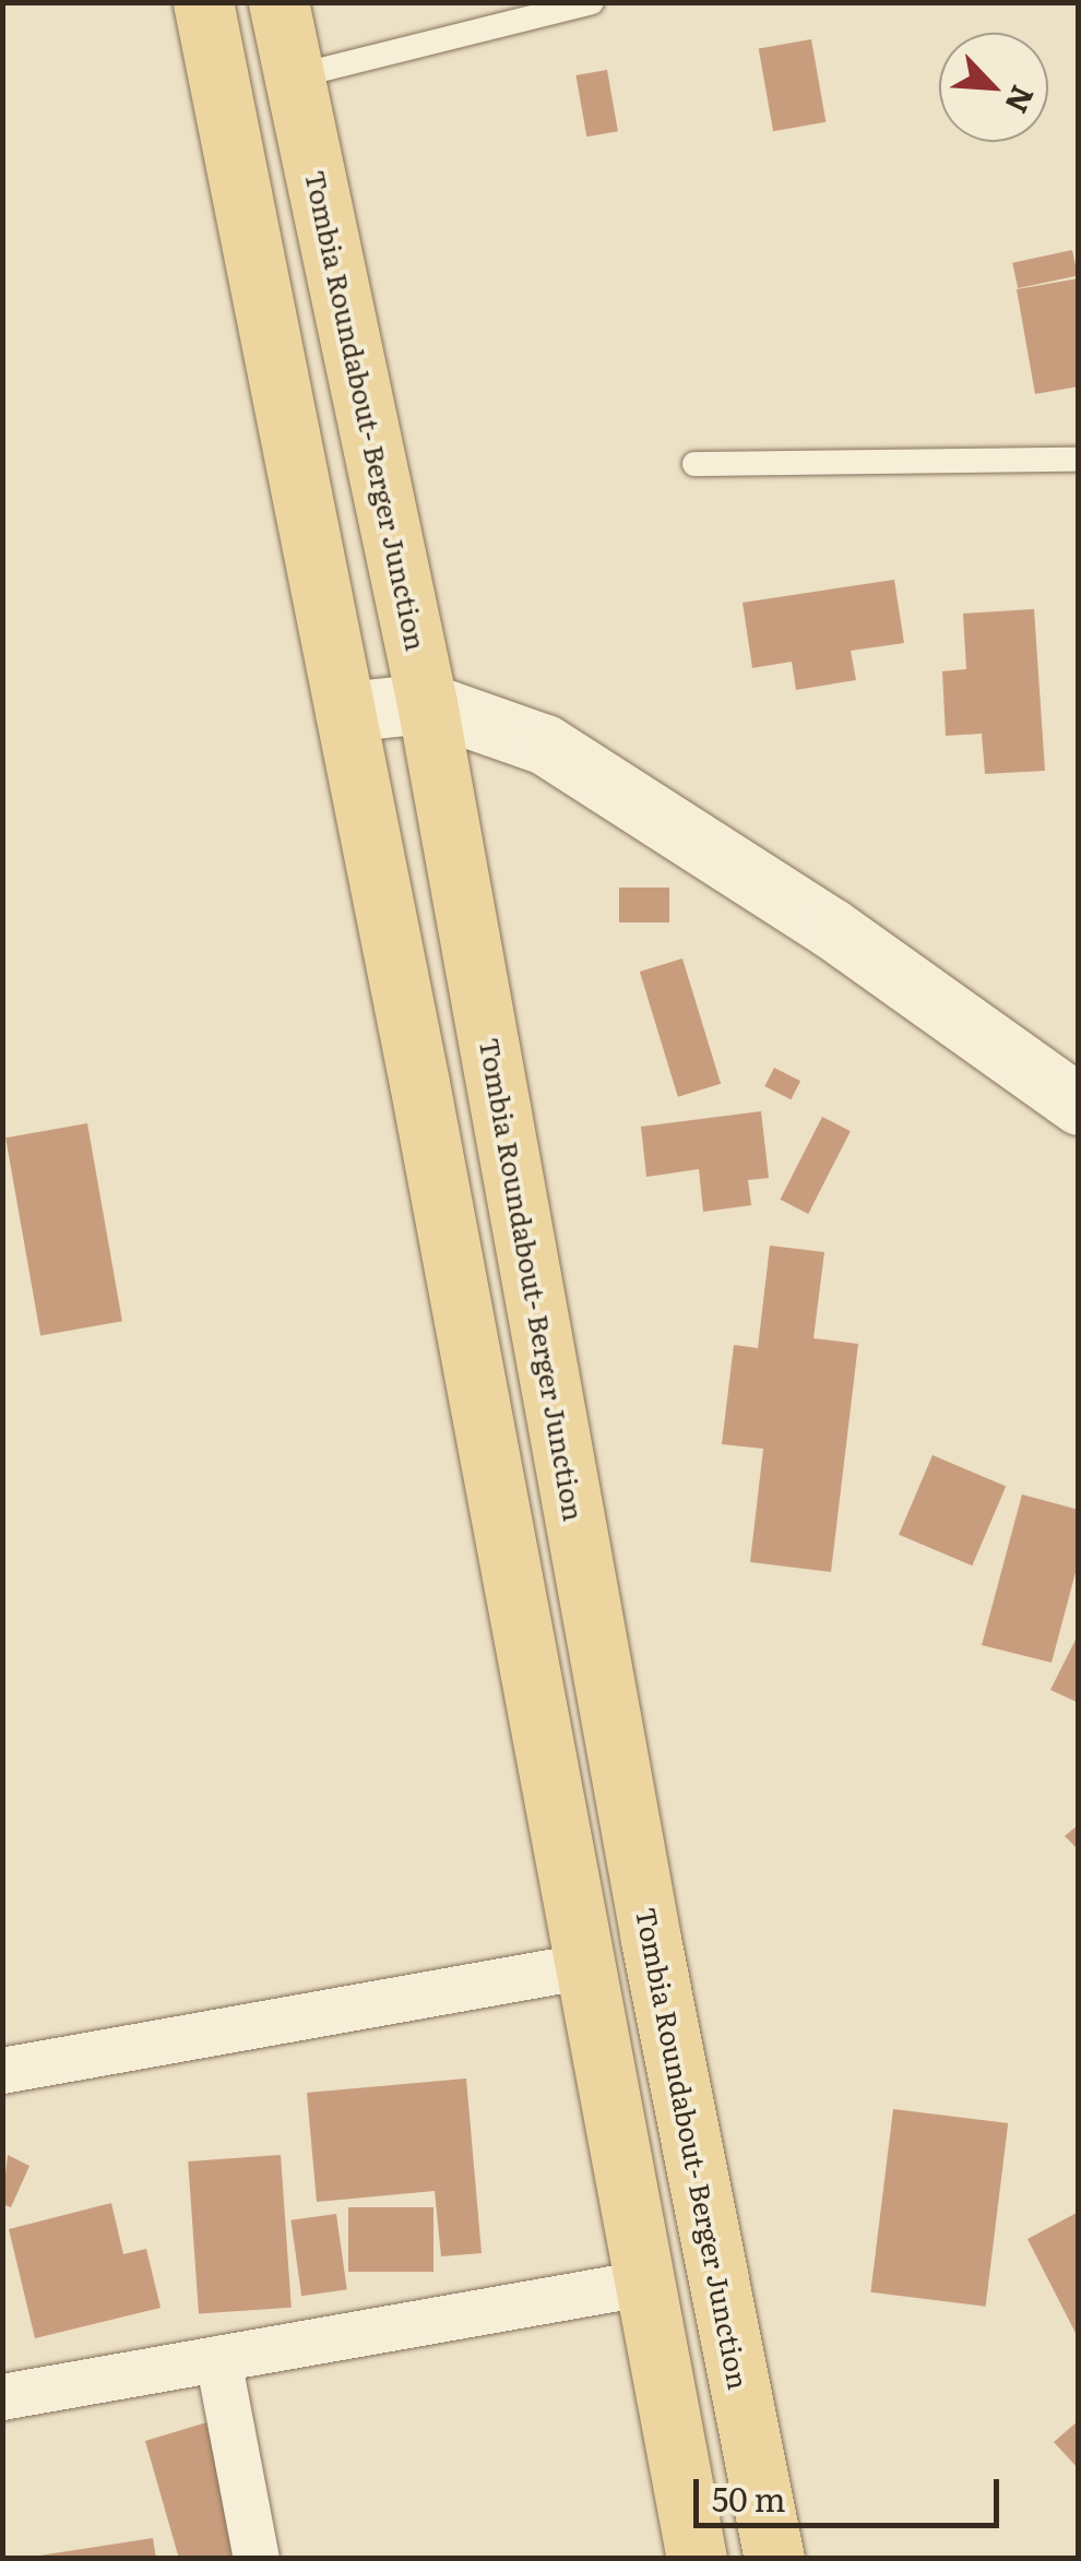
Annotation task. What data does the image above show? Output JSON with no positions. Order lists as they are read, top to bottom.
{
  "streets": {
    "main road": ["Tombia Roundabout- Berger Junction"]
  },
  "scale_bar": "50 m",
  "north": "bottom right"
}
